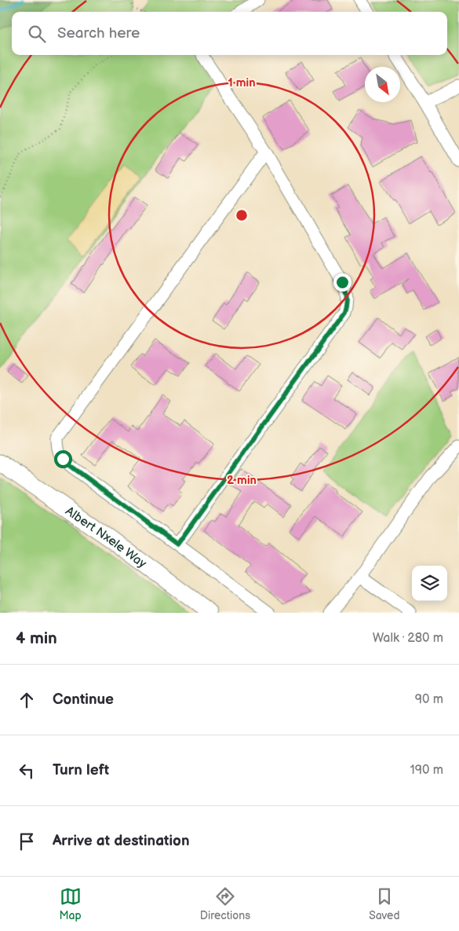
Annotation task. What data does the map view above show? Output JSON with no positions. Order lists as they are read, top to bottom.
{
  "streets": {
    "main road": ["Albert Nxele Way"]
  },
  "north": "bottom right",
  "page": {
    "search": "Search here",
    "heading": ["4 min", "Walk · 280 m"],
    "list": [
      ["Continue", "90 m"],
      ["Turn left", "190 m"],
      "Arrive at destination"
    ],
    "nav": ["Map", "Directions", "Saved"]
  },
  "rings": ["1 min", "2 min"]
}
